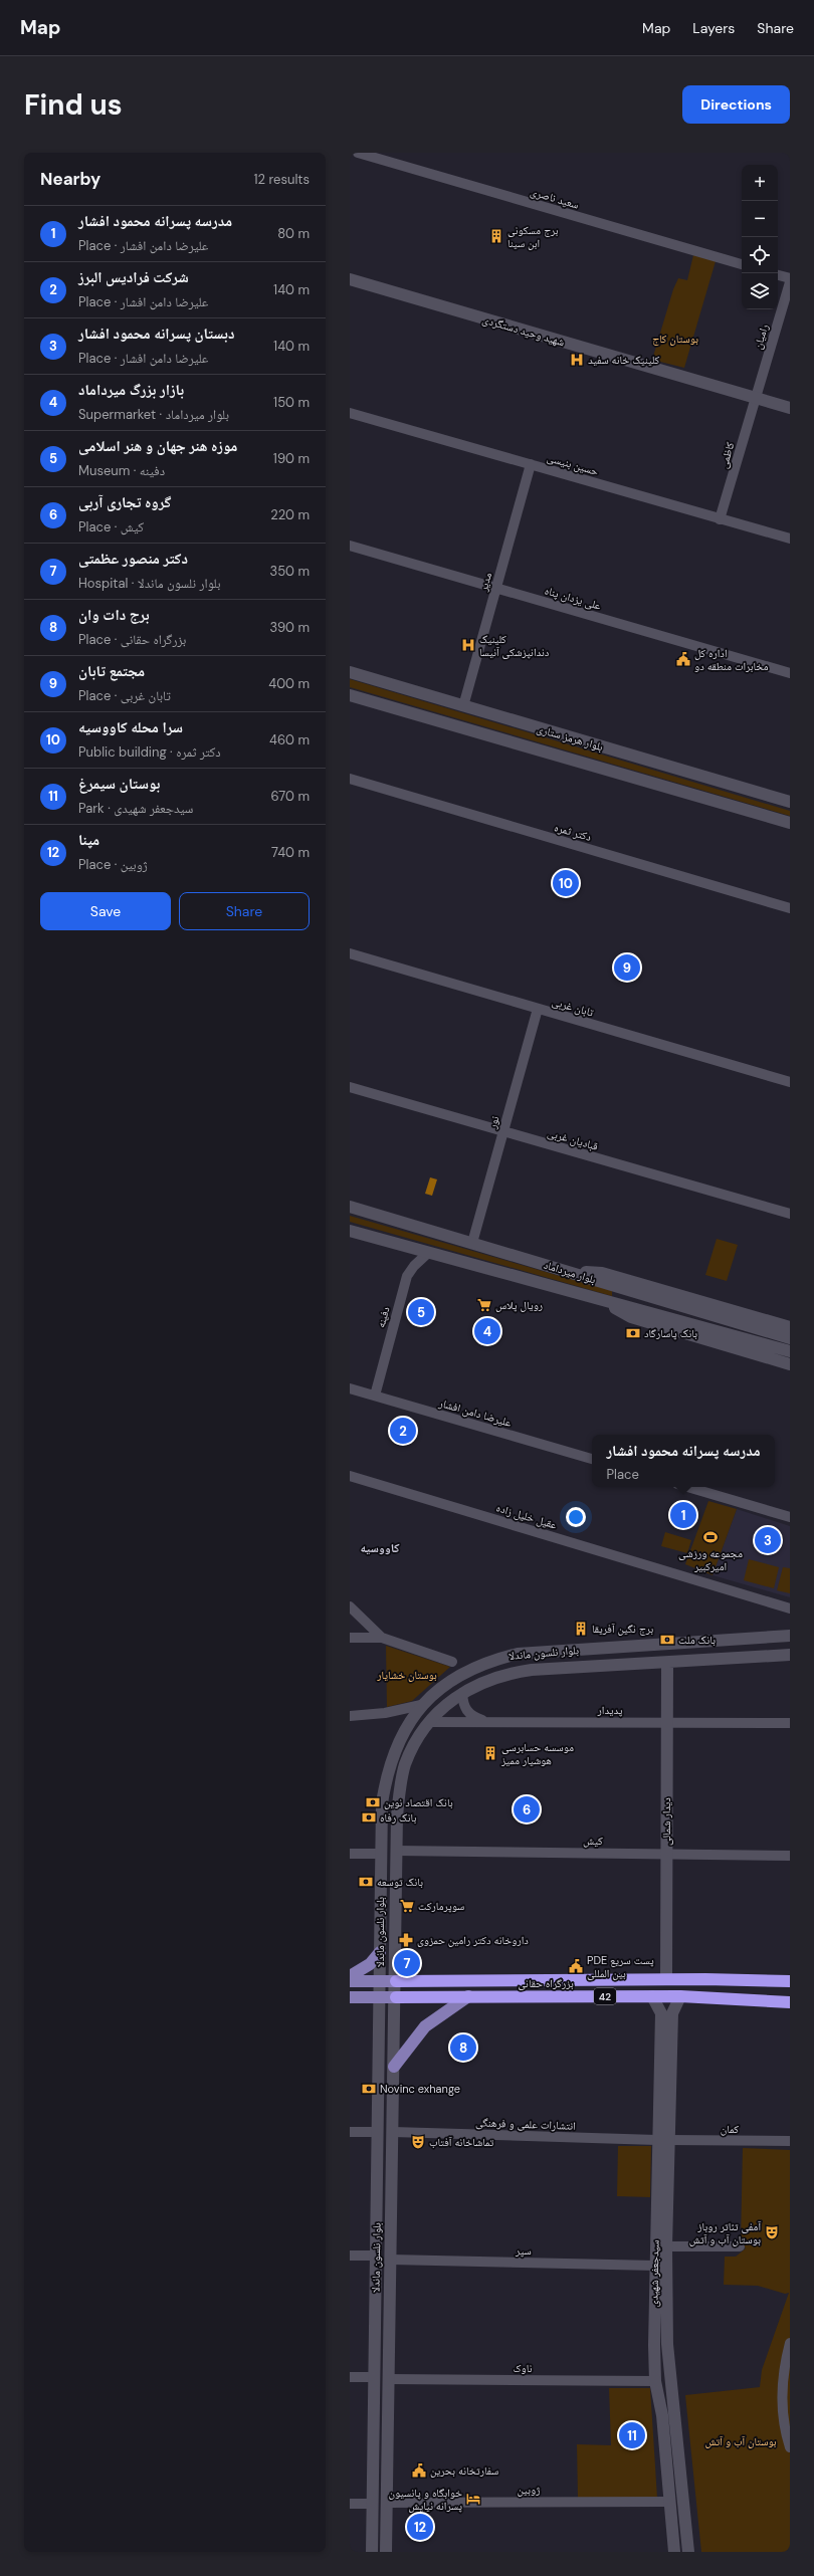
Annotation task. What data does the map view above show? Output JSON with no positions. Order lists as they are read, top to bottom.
{
  "streets": {
    "highway": ["بزرگراه حقانی", "42"],
    "main road": [
      "شهید وحید دستگردی",
      "بلوار هرمز ستاری",
      "بلوار میرداماد",
      "بلوار نلسون ماندلا",
      "دیدار شمالی",
      "سیدجعفر شهیدی"
    ],
    "street": [
      "سعید ناصری",
      "رامیان",
      "کاظمی",
      "حسین بنیسی",
      "مدیر",
      "علی یزدان پناه",
      "دکتر ثمره",
      "تابان غربی",
      "نور",
      "قبادیان غربی",
      "دفینه",
      "علیرضا دامن افشار",
      "عقیل خلیل زاده",
      "پدیدار",
      "کیش",
      "انتشارات علمی و فرهنگی",
      "کمان",
      "سپر",
      "ناوک",
      "ژوبین"
    ]
  },
  "crossings": [
    ["شهید وحید دستگردی", "رامیان"],
    ["شهید وحید دستگردی", "کاظمی"],
    ["رامیان", "کاظمی"],
    ["کاظمی", "حسین بنیسی"],
    ["حسین بنیسی", "مدیر"],
    ["مدیر", "علی یزدان پناه"],
    ["مدیر", "بلوار هرمز ستاری"],
    ["تابان غربی", "نور"],
    ["نور", "قبادیان غربی"],
    ["نور", "بلوار میرداماد"],
    ["بلوار میرداماد", "دفینه"],
    ["دفینه", "علیرضا دامن افشار"],
    ["بلوار نلسون ماندلا", "پدیدار"],
    ["بلوار نلسون ماندلا", "دیدار شمالی"],
    ["بلوار نلسون ماندلا", "کیش"],
    ["بلوار نلسون ماندلا", "بزرگراه حقانی"],
    ["بلوار نلسون ماندلا", "انتشارات علمی و فرهنگی"],
    ["بلوار نلسون ماندلا", "سپر"],
    ["بلوار نلسون ماندلا", "ناوک"],
    ["بلوار نلسون ماندلا", "ژوبین"],
    ["پدیدار", "دیدار شمالی"],
    ["دیدار شمالی", "کیش"],
    ["دیدار شمالی", "بزرگراه حقانی"],
    ["بزرگراه حقانی", "سیدجعفر شهیدی"],
    ["انتشارات علمی و فرهنگی", "کمان"],
    ["انتشارات علمی و فرهنگی", "سیدجعفر شهیدی"],
    ["کمان", "سیدجعفر شهیدی"],
    ["سپر", "سیدجعفر شهیدی"],
    ["سیدجعفر شهیدی", "ناوک"],
    ["سیدجعفر شهیدی", "ژوبین"]
  ],
  "districts": ["کاووسیه"],
  "parks": ["بوستان کاج", "بوستان خشایار", "بوستان آب و آتش"],
  "places": {
    "building": ["برج مسکونی ابن سینا", "برج نگین آفریقا", "موسسه حسابرسی هوشیار ممیز"],
    "hospital": ["کلینیک خانه سفید", "کلینیک دندانپزشکی آنیسا"],
    "public building": ["اداره کل مخابرات منطقه دو", "PDE پست سریع بین المللی", "سفارتخانه بحرین"],
    "supermarket": ["رویال پلاس", "سوپرمارکت"],
    "bank": [
      "بانک پاسارگاد",
      "بانک ملت",
      "بانک اقتصاد نوین",
      "بانک رفاه",
      "بانک توسعه",
      "Novinc exhange"
    ],
    "sports": ["مجموعه ورزشی امیرکبیر"],
    "pharmacy": ["داروخانه دکتر رامین حمزوی"],
    "theatre": ["تماشاخانه آفتاب", "آمفی تئاتر روباز بوستان آب و آتش"],
    "hotel": ["خوابگاه و پانسیون پسرانه نیایش"]
  },
  "page": {
    "header": "Map",
    "nav": ["Map", "Layers", "Share"],
    "buttons": [
      "Directions",
      ["Save", "Share"]
    ],
    "title": "Find us",
    "heading": ["Nearby", "12 results"],
    "map_buttons": ["+", "−"],
    "list": [
      {
        "mark": "1",
        "name": "مدرسه پسرانه محمود افشار",
        "note": "Place · علیرضا دامن افشار",
        "value": "80 m"
      },
      {
        "mark": "2",
        "name": "شرکت فرادیس البرز",
        "note": "Place · علیرضا دامن افشار",
        "value": "140 m"
      },
      {
        "mark": "3",
        "name": "دبستان پسرانه محمود افشار",
        "note": "Place · علیرضا دامن افشار",
        "value": "140 m"
      },
      {
        "mark": "4",
        "name": "بازار بزرگ میرداماد",
        "note": "Supermarket · بلوار میرداماد",
        "value": "150 m"
      },
      {
        "mark": "5",
        "name": "موزه هنر جهان و هنر اسلامی",
        "note": "Museum · دفینه",
        "value": "190 m"
      },
      {
        "mark": "6",
        "name": "گروه تجاری آربی",
        "note": "Place · کیش",
        "value": "220 m"
      },
      {
        "mark": "7",
        "name": "دکتر منصور عظمتی",
        "note": "Hospital · بلوار نلسون ماندلا",
        "value": "350 m"
      },
      {
        "mark": "8",
        "name": "برج دات وان",
        "note": "Place · بزرگراه حقانی",
        "value": "390 m"
      },
      {
        "mark": "9",
        "name": "مجتمع تابان",
        "note": "Place · تابان غربی",
        "value": "400 m"
      },
      {
        "mark": "10",
        "name": "سرا محله کاووسیه",
        "note": "Public building · دکتر ثمره",
        "value": "460 m"
      },
      {
        "mark": "11",
        "name": "بوستان سیمرغ",
        "note": "Park · سیدجعفر شهیدی",
        "value": "670 m"
      },
      {
        "mark": "12",
        "name": "مپنا",
        "note": "Place · ژوبین",
        "value": "740 m"
      }
    ],
    "pins": [
      "10",
      "9",
      "5",
      "4",
      "2",
      "1",
      "3",
      "6",
      "7",
      "8",
      "11",
      "12"
    ],
    "popup": ["مدرسه پسرانه محمود افشار", "Place"]
  }
}
